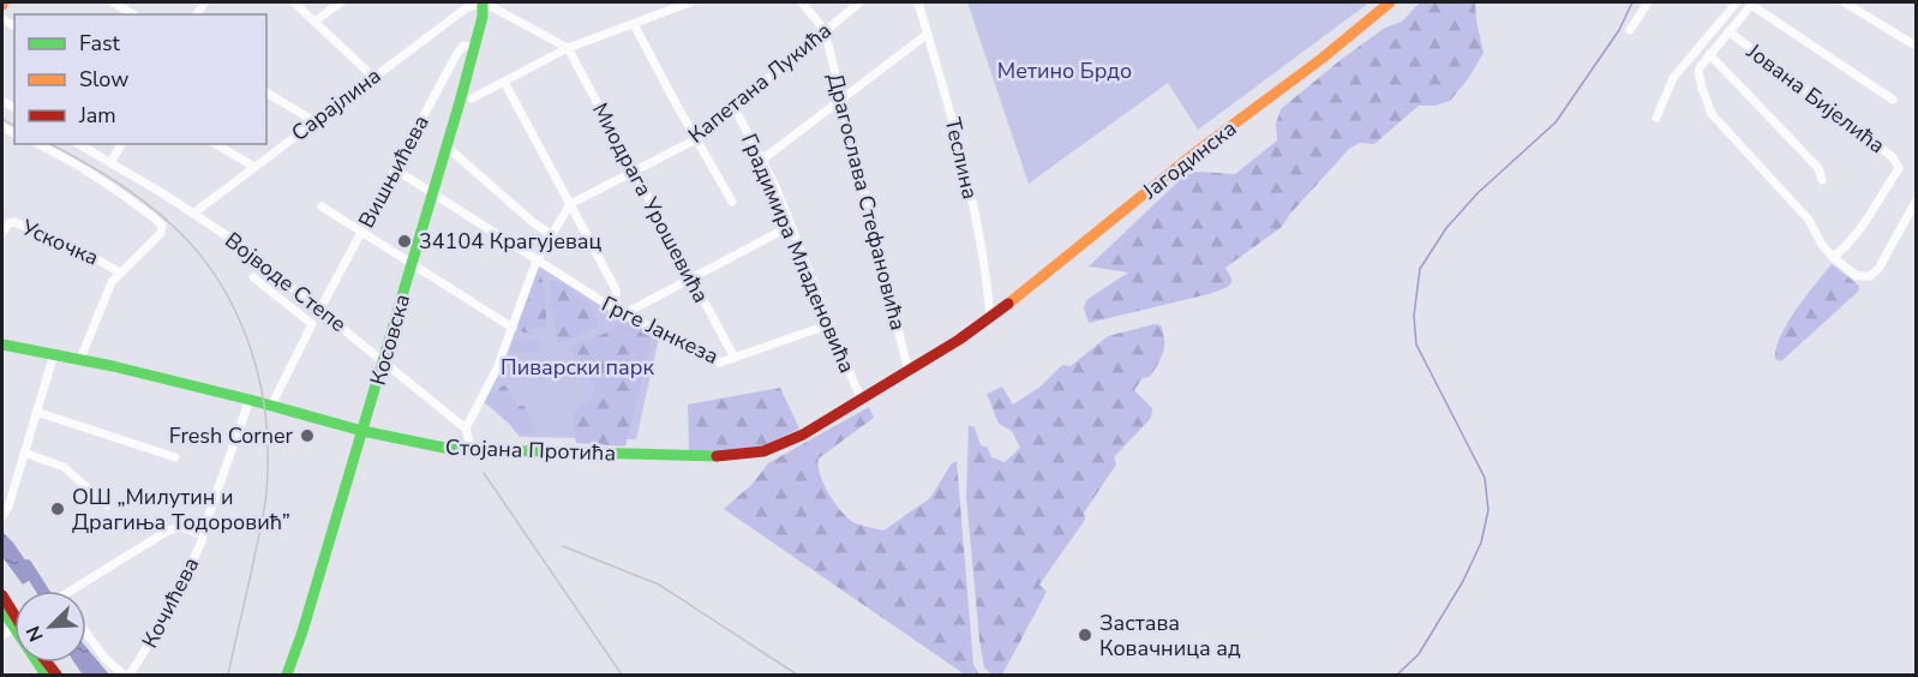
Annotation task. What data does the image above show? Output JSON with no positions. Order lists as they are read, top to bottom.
{
  "streets": {
    "main road": ["Јагодинска", "Косовска", "Стојана Протића"],
    "street": [
      "Капетана Лукића",
      "Јована Бијелића",
      "Сарајлина",
      "Теслина",
      "Вишњићева",
      "Драгослава Стефановића",
      "Миодрага Урошевића",
      "Ускочка",
      "Градимира Младеновића",
      "Војводе Степе",
      "Грге Јанкеза",
      "Кочићева"
    ]
  },
  "crossings": [
    ["Капетана Лукића", "Драгослава Стефановића"],
    ["Капетана Лукића", "Миодрага Урошевића"],
    ["Капетана Лукића", "Градимира Младеновића"],
    ["Сарајлина", "Војводе Степе"],
    ["Сарајлина", "Косовска"],
    ["Теслина", "Јагодинска"],
    ["Теслина", "Стојана Протића"],
    ["Јагодинска", "Стојана Протића"],
    ["Вишњићева", "Војводе Степе"],
    ["Вишњићева", "Грге Јанкеза"],
    ["Вишњићева", "Косовска"],
    ["Драгослава Стефановића", "Стојана Протића"],
    ["Миодрага Урошевића", "Грге Јанкеза"],
    ["Градимира Младеновића", "Грге Јанкеза"],
    ["Градимира Младеновића", "Стојана Протића"],
    ["Војводе Степе", "Косовска"],
    ["Грге Јанкеза", "Косовска"],
    ["Косовска", "Стојана Протића"]
  ],
  "parks": ["Метино Брдо", "Пиварски парк"],
  "places": [
    "34104 Крагујевац",
    "Fresh Corner",
    "ОШ „Милутин и Драгиња Тодоровић”",
    "Застава Ковачница ад"
  ],
  "legend": ["Fast", "Slow", "Jam"],
  "north": "bottom left"
}
